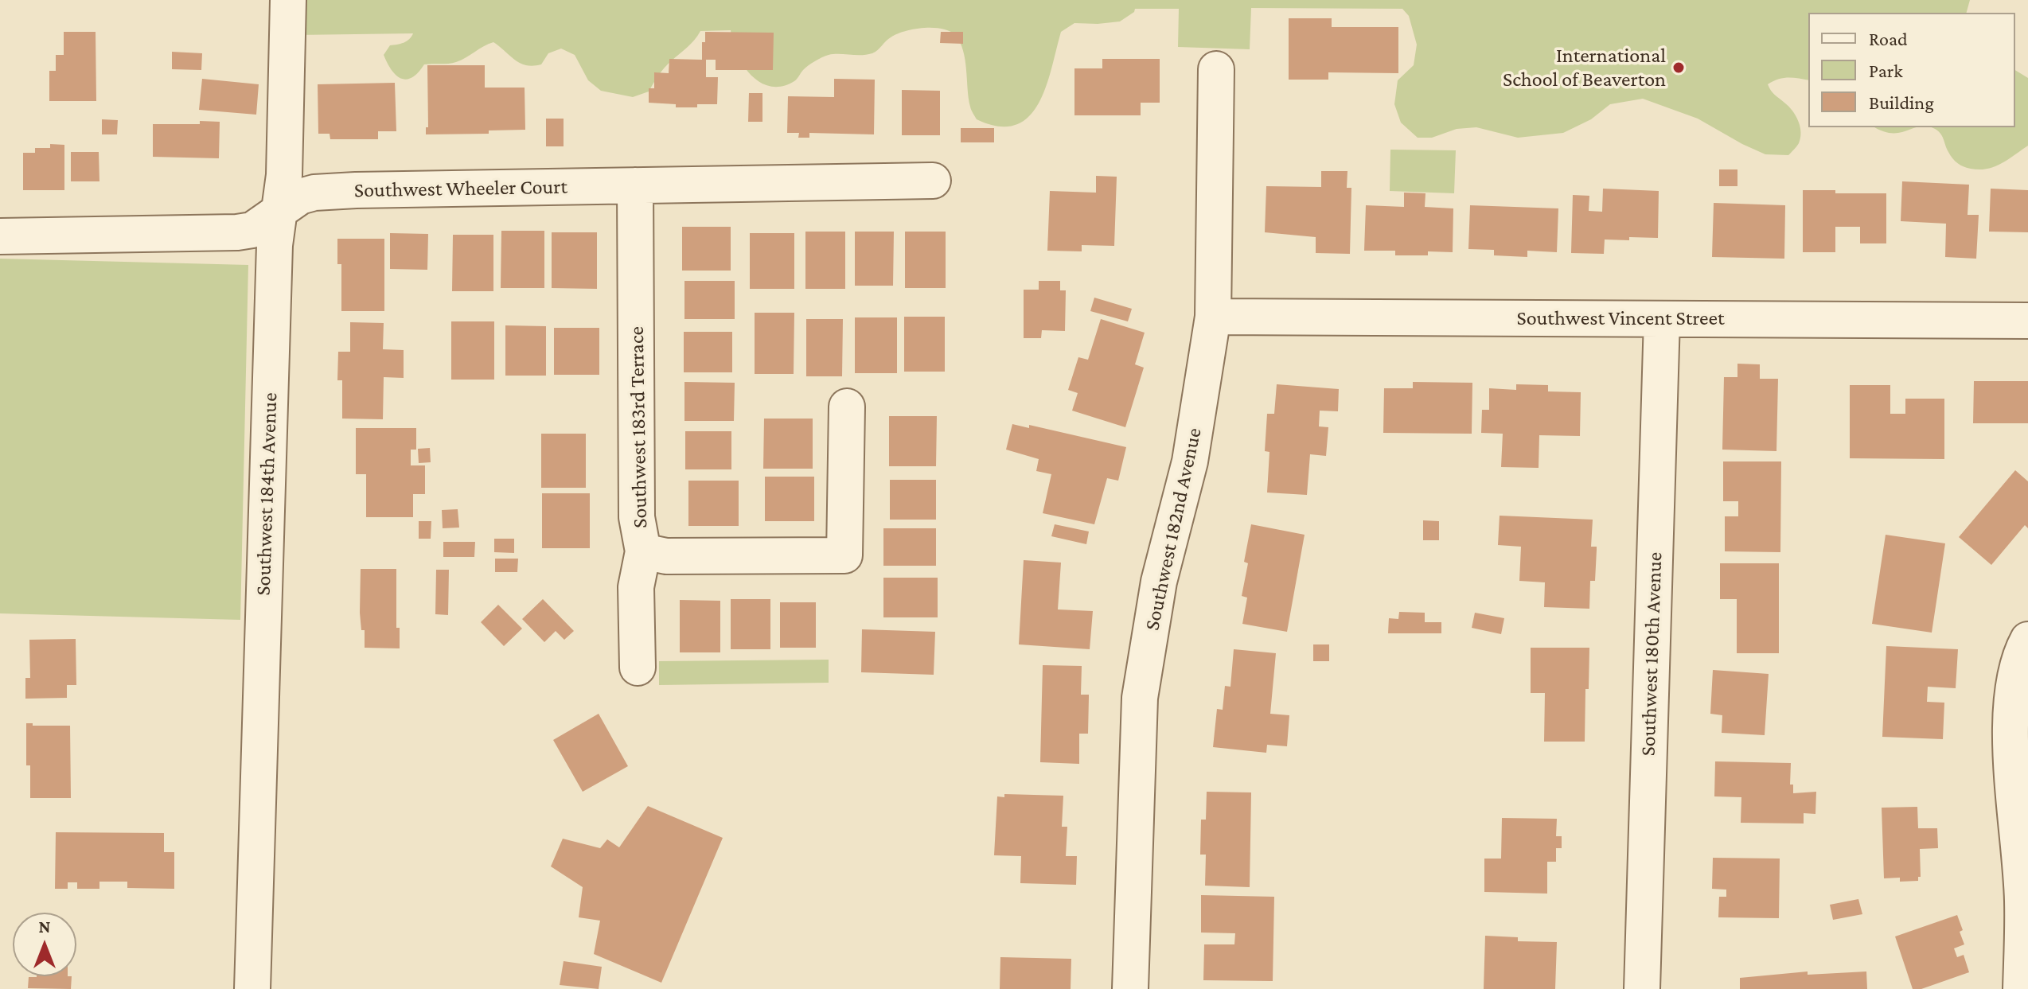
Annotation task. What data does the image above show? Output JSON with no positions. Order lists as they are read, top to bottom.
{
  "streets": {
    "street": [
      "Southwest Wheeler Court",
      "Southwest Vincent Street",
      "Southwest 183rd Terrace",
      "Southwest 184th Avenue",
      "Southwest 182nd Avenue",
      "Southwest 180th Avenue"
    ]
  },
  "crossings": [
    ["Southwest Wheeler Court", "Southwest 183rd Terrace"],
    ["Southwest Wheeler Court", "Southwest 184th Avenue"],
    ["Southwest Vincent Street", "Southwest 182nd Avenue"],
    ["Southwest Vincent Street", "Southwest 180th Avenue"]
  ],
  "places": ["International School of Beaverton"],
  "legend": ["Road", "Park", "Building"],
  "north": "top"
}
